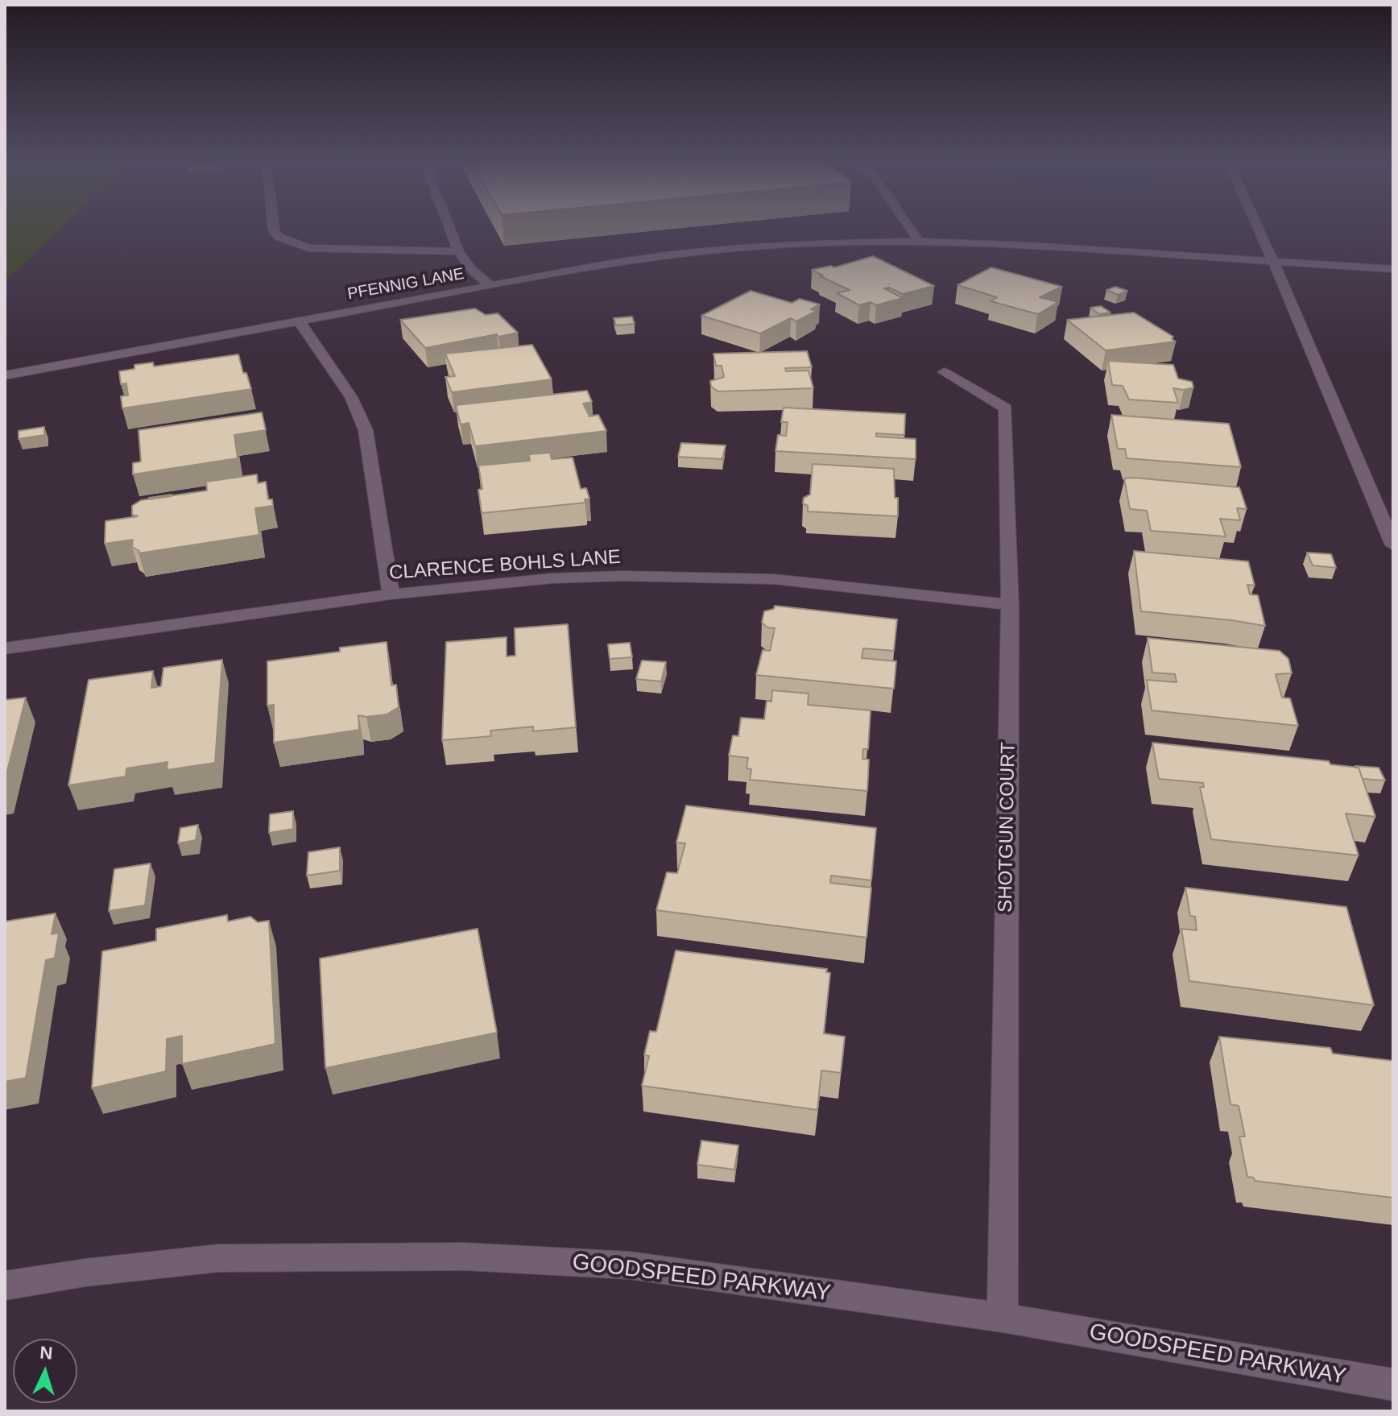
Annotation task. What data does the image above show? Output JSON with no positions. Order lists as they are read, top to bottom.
{
  "streets": {
    "street": [
      "PFENNIG LANE",
      "CLARENCE BOHLS LANE",
      "SHOTGUN COURT",
      "GOODSPEED PARKWAY"
    ]
  },
  "crossings": [
    ["CLARENCE BOHLS LANE", "SHOTGUN COURT"],
    ["SHOTGUN COURT", "GOODSPEED PARKWAY"]
  ],
  "north": "top"
}
